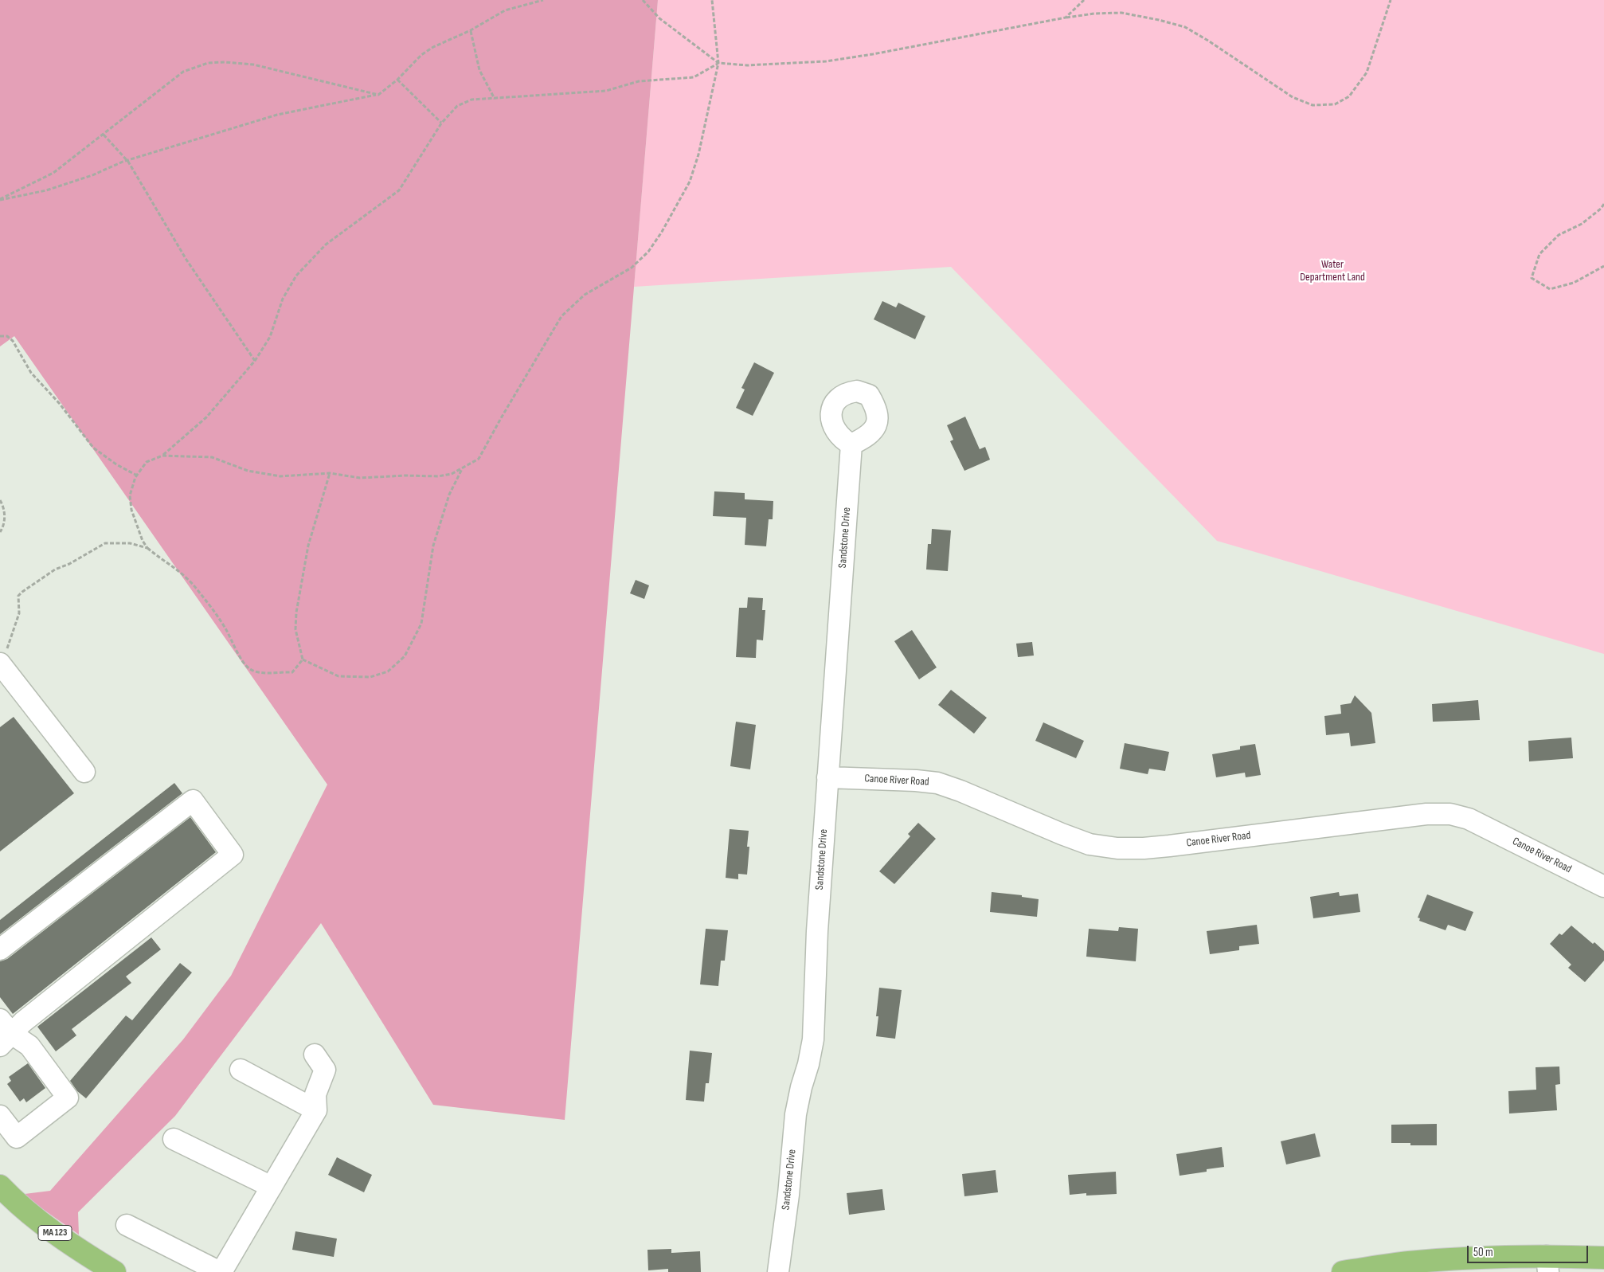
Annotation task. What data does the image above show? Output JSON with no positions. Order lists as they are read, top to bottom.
{
  "streets": {
    "highway": ["MA 123"],
    "street": ["Sandstone Drive", "Canoe River Road"]
  },
  "crossings": [
    ["Sandstone Drive", "Canoe River Road"]
  ],
  "parks": ["Water Department Land"],
  "scale_bar": "50 m"
}
